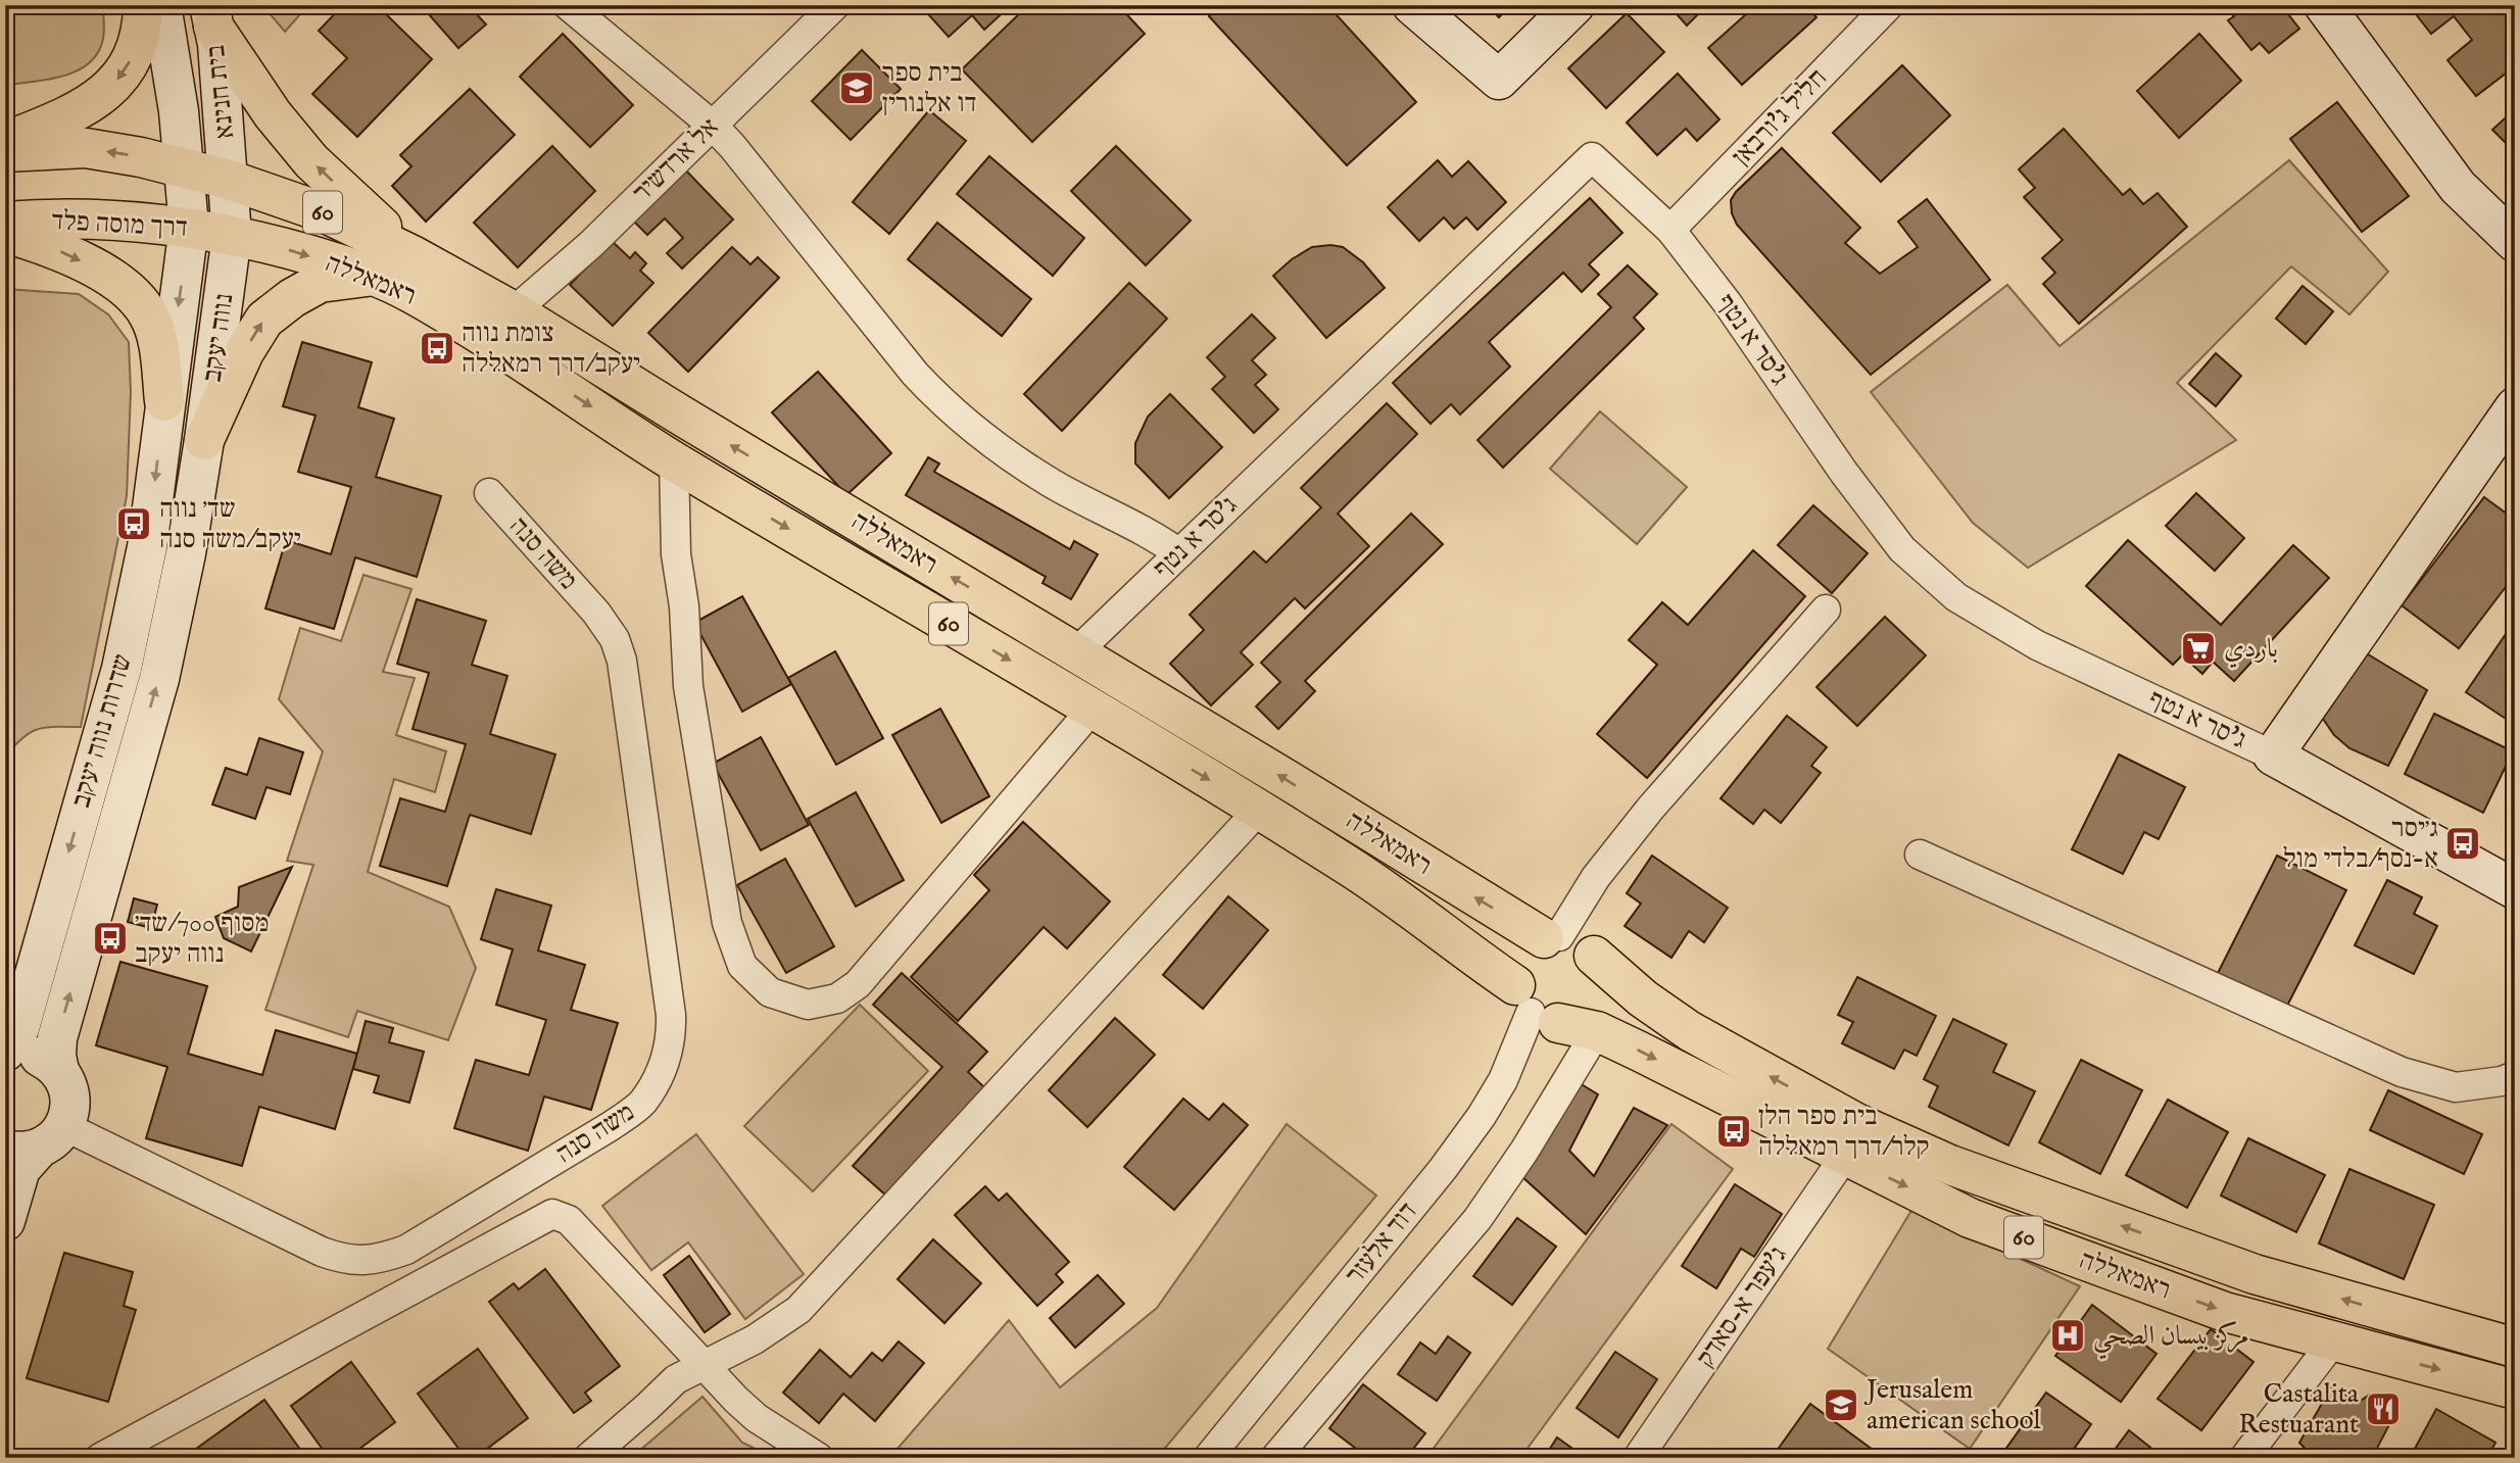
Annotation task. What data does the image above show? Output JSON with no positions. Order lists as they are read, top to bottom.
{
  "streets": {
    "highway": ["60", "דרך מוסה פלד", "ראמאללה"],
    "street": [
      "בית חנינא",
      "חליל ג'ורבאן",
      "אל ארדשיר",
      "נווה יעקב",
      "ג'סר א נטף",
      "משה סנה",
      "שדרות נווה יעקב",
      "דוד אלעזר",
      "ג'עפר א-סאדק"
    ]
  },
  "crossings": [
    ["בית חנינא", "60"],
    ["בית חנינא", "ראמאללה"],
    ["חליל ג'ורבאן", "ג'סר א נטף"],
    ["אל ארדשיר", "ראמאללה"],
    ["60", "ראמאללה"],
    ["60", "דוד אלעזר"],
    ["דרך מוסה פלד", "ראמאללה"],
    ["דרך מוסה פלד", "נווה יעקב"],
    ["ראמאללה", "נווה יעקב"],
    ["ראמאללה", "ג'סר א נטף"],
    ["ראמאללה", "דוד אלעזר"],
    ["ראמאללה", "ג'עפר א-סאדק"],
    ["נווה יעקב", "שדרות נווה יעקב"],
    ["משה סנה", "שדרות נווה יעקב"]
  ],
  "places": {
    "school or university": ["בית ספר דו אלנורין", "Jerusalem american school"],
    "bus stop": [
      "צומת נווה יעקב/דרך רמאללה",
      "שד׳ נווה יעקב/משה סנה",
      "ג׳יסר א-נסף/בלדי מול",
      "מסוף 700/שד׳ נווה יעקב",
      "בית ספר הלן קלר/דרך רמאללה"
    ],
    "supermarket": ["باردي"],
    "hospital": ["مركز بيسان الصحي"],
    "restaurant": ["Castalita Restuarant"]
  }
}
